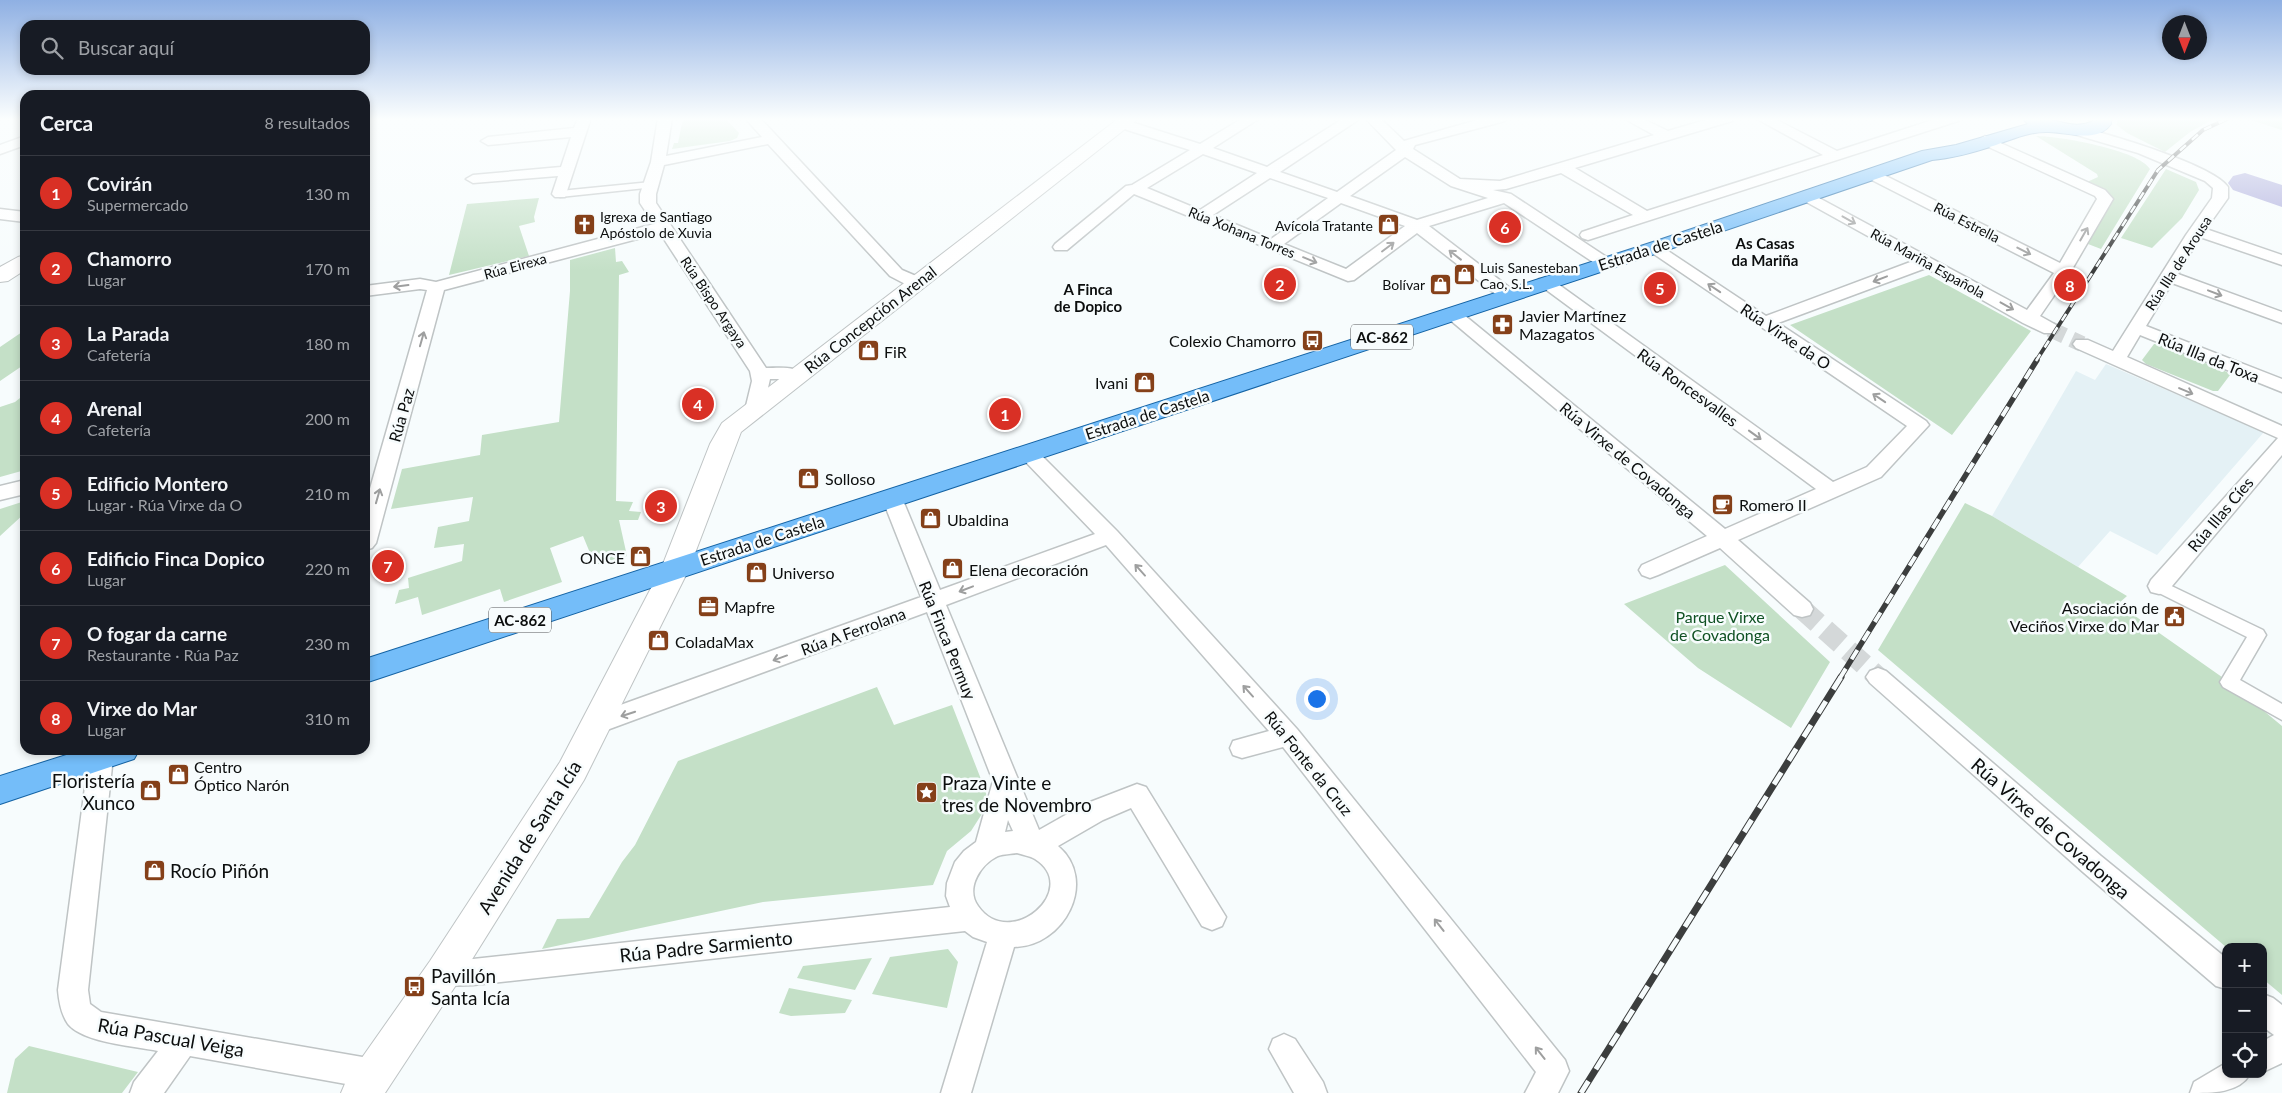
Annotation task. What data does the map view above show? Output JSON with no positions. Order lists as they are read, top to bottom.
{
  "streets": {
    "main road": ["Estrada de Castela", "AC-862"],
    "street": [
      "Rúa Estrella",
      "Rúa Xohana Torres",
      "Rúa Mariña Española",
      "Rúa Illa de Arousa",
      "Rúa Eirexa",
      "Rúa Bispo Argaya",
      "Rúa Concepción Arenal",
      "Rúa Virxe da O",
      "Rúa Illa da Toxa",
      "Rúa Roncesvalles",
      "Rúa Paz",
      "Rúa Virxe de Covadonga",
      "Rúa Illas Cíes",
      "Rúa A Ferrolana",
      "Rúa Finca Permuy",
      "Rúa Fonte da Cruz",
      "Avenida de Santa Icía",
      "Rúa Padre Sarmiento",
      "Rúa Pascual Veiga"
    ]
  },
  "crossings": [
    ["Rúa Estrella", "Estrada de Castela"],
    ["Estrada de Castela", "Rúa Mariña Española"],
    ["Estrada de Castela", "Rúa Concepción Arenal"],
    ["Estrada de Castela", "Rúa Virxe da O"],
    ["Estrada de Castela", "Rúa Roncesvalles"],
    ["Estrada de Castela", "Rúa Virxe de Covadonga"],
    ["Estrada de Castela", "Rúa Finca Permuy"],
    ["Estrada de Castela", "Rúa Fonte da Cruz"],
    ["Estrada de Castela", "Avenida de Santa Icía"],
    ["Rúa Illa de Arousa", "Rúa Illa da Toxa"],
    ["Rúa Eirexa", "Rúa Bispo Argaya"],
    ["Rúa Eirexa", "Rúa Paz"],
    ["Rúa Concepción Arenal", "Avenida de Santa Icía"],
    ["Rúa Virxe da O", "Rúa Roncesvalles"],
    ["Rúa A Ferrolana", "Rúa Finca Permuy"],
    ["Rúa A Ferrolana", "Rúa Fonte da Cruz"],
    ["Rúa A Ferrolana", "Avenida de Santa Icía"],
    ["Rúa Finca Permuy", "Rúa Padre Sarmiento"],
    ["Avenida de Santa Icía", "Rúa Padre Sarmiento"],
    ["Avenida de Santa Icía", "Rúa Pascual Veiga"]
  ],
  "one_way": [
    "Rúa Estrella",
    "Rúa Xohana Torres",
    "Rúa Mariña Española",
    "Rúa Roncesvalles",
    "Rúa Paz",
    "Rúa A Ferrolana",
    "Rúa Fonte da Cruz"
  ],
  "districts": ["As Casas da Mariña", "A Finca de Dopico"],
  "parks": ["Parque Virxe de Covadonga"],
  "places": {
    "church": ["Igrexa de Santiago Apóstolo de Xuvia"],
    "shop": [
      "Avícola Tratante",
      "Luis Sanesteban Cao, S.L.",
      "Bolívar",
      "FiR",
      "Ivani",
      "Solloso",
      "Ubaldina",
      "ONCE",
      "Elena decoración",
      "Universo",
      "ColadaMax",
      "Centro Óptico Narón",
      "Floristería Xunco",
      "Rocío Piñón"
    ],
    "pharmacy": ["Javier Martínez Mazagatos"],
    "bus stop": ["Colexio Chamorro", "Pavillón Santa Icía"],
    "cafe": ["Romero II"],
    "office": ["Mapfre"],
    "public building": ["Asociación de Veciños Virxe do Mar"],
    "place": ["Praza Vinte e tres de Novembro"]
  },
  "north": "bottom",
  "page": {
    "search": "Buscar aquí",
    "heading": ["Cerca", "8 resultados"],
    "list": [
      {
        "mark": "1",
        "name": "Covirán",
        "note": "Supermercado",
        "value": "130 m"
      },
      {
        "mark": "2",
        "name": "Chamorro",
        "note": "Lugar",
        "value": "170 m"
      },
      {
        "mark": "3",
        "name": "La Parada",
        "note": "Cafetería",
        "value": "180 m"
      },
      {
        "mark": "4",
        "name": "Arenal",
        "note": "Cafetería",
        "value": "200 m"
      },
      {
        "mark": "5",
        "name": "Edificio Montero",
        "note": "Lugar · Rúa Virxe da O",
        "value": "210 m"
      },
      {
        "mark": "6",
        "name": "Edificio Finca Dopico",
        "note": "Lugar",
        "value": "220 m"
      },
      {
        "mark": "7",
        "name": "O fogar da carne",
        "note": "Restaurante · Rúa Paz",
        "value": "230 m"
      },
      {
        "mark": "8",
        "name": "Virxe do Mar",
        "note": "Lugar",
        "value": "310 m"
      }
    ],
    "pins": [
      "6",
      "2",
      "8",
      "5",
      "4",
      "1",
      "3",
      "7"
    ],
    "map_buttons": ["+", "−"]
  }
}
